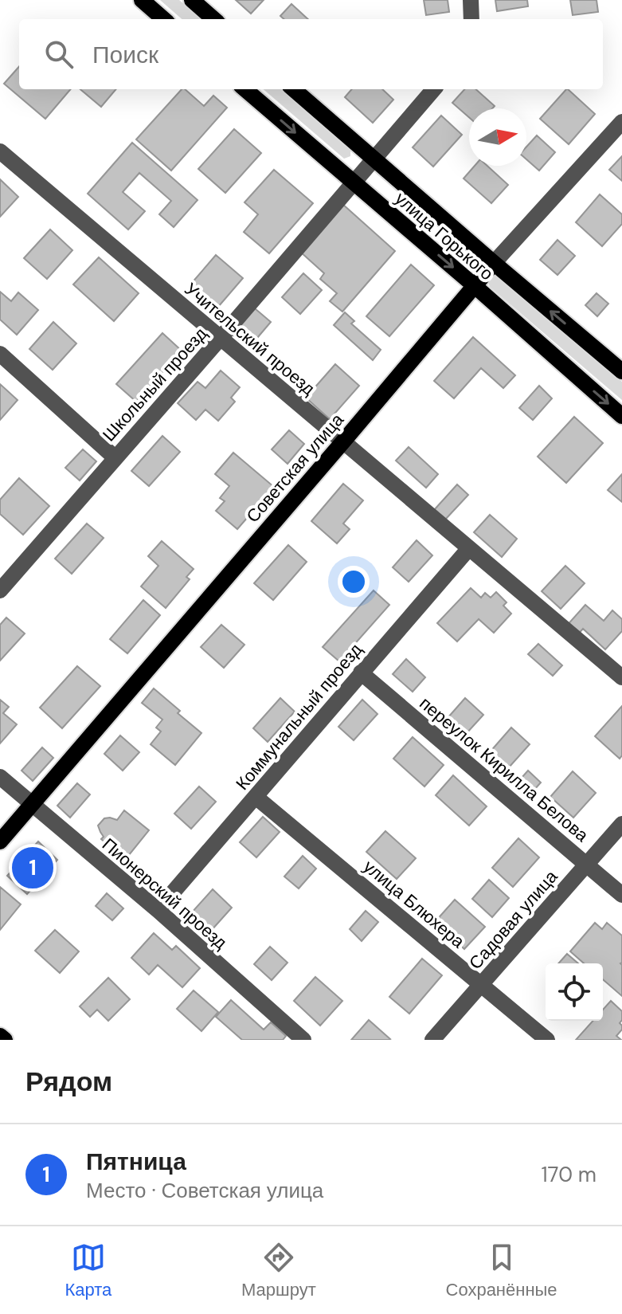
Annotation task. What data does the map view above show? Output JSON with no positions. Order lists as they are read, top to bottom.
{
  "streets": {
    "main road": ["улица Горького", "Советская улица"],
    "street": [
      "Учительский проезд",
      "Школьный проезд",
      "Коммунальный проезд",
      "переулок Кирилла Белова",
      "Пионерский проезд",
      "улица Блюхера",
      "Садовая улица"
    ]
  },
  "crossings": [
    ["улица Горького", "Школьный проезд"],
    ["улица Горького", "Советская улица"],
    ["Учительский проезд", "Школьный проезд"],
    ["Учительский проезд", "Советская улица"],
    ["Учительский проезд", "Коммунальный проезд"],
    ["Советская улица", "Пионерский проезд"],
    ["Коммунальный проезд", "переулок Кирилла Белова"],
    ["Коммунальный проезд", "Пионерский проезд"],
    ["Коммунальный проезд", "улица Блюхера"],
    ["переулок Кирилла Белова", "Садовая улица"],
    ["улица Блюхера", "Садовая улица"]
  ],
  "north": "right",
  "page": {
    "search": "Поиск",
    "pins": "1",
    "heading": "Рядом",
    "list": [
      {
        "mark": "1",
        "name": "Пятница",
        "note": "Место · Советская улица",
        "value": "170 m"
      }
    ],
    "nav": ["Карта", "Маршрут", "Сохранённые"]
  }
}
